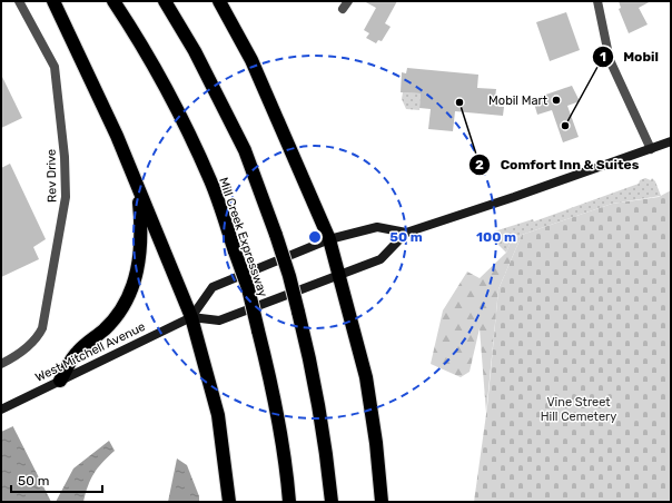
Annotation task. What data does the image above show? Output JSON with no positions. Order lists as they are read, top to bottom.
{
  "streets": {
    "highway": ["Mill Creek Expressway"],
    "main road": ["West Mitchell Avenue"],
    "street": ["Rev Drive"]
  },
  "parks": ["Vine Street Hill Cemetery"],
  "places": ["Mobil Mart", "Comfort Inn & Suites", "Mobil"],
  "scale_bar": "50 m",
  "rings": ["50 m", "100 m"]
}
